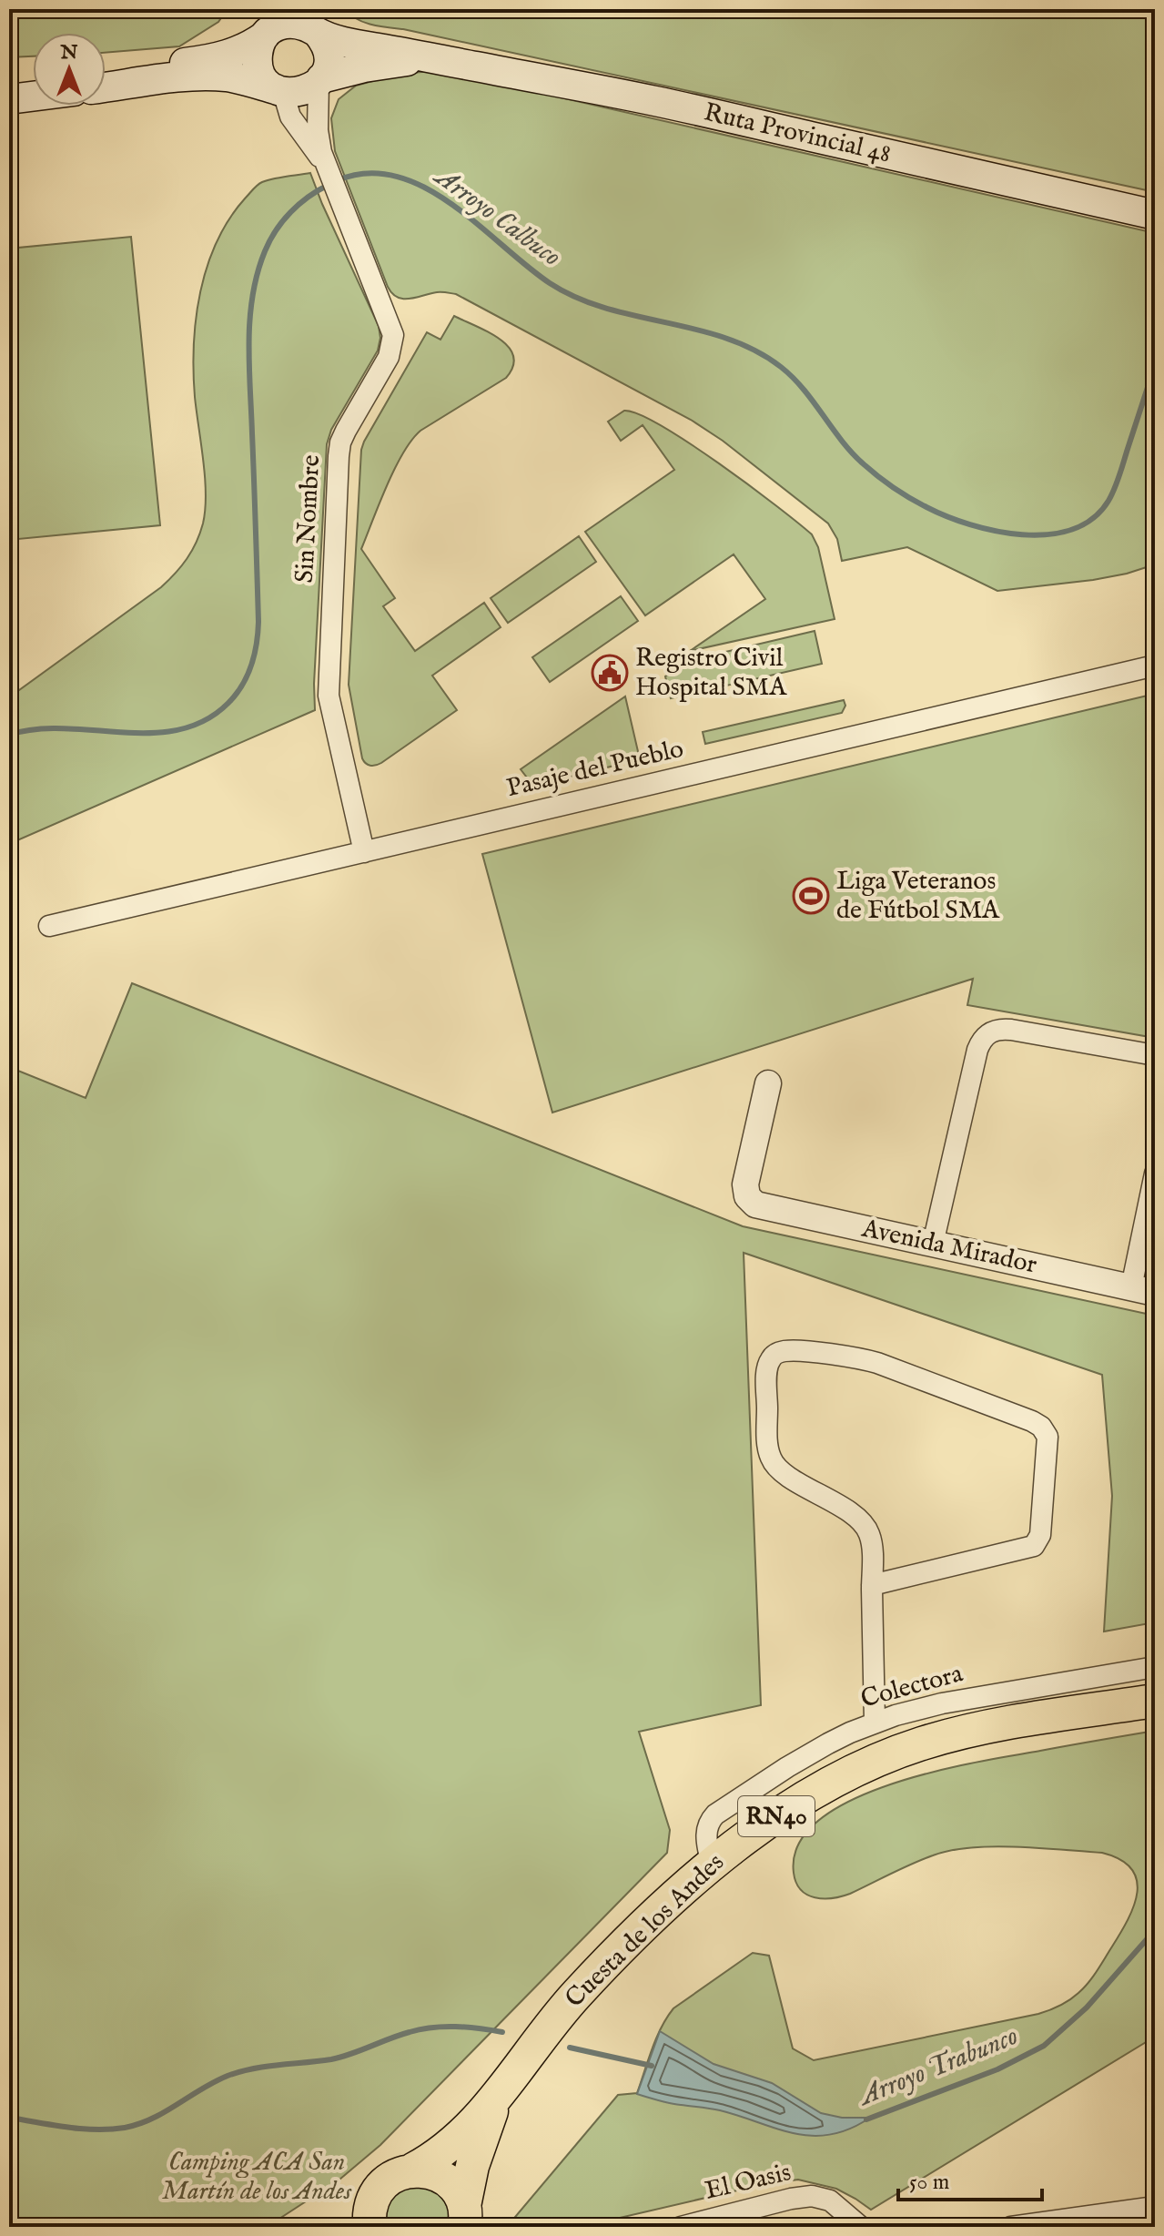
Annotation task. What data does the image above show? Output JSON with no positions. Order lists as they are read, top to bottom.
{
  "streets": {
    "main road": ["Ruta Provincial 48", "RN40", "Cuesta de los Andes"],
    "street": [
      "Sin Nombre",
      "Pasaje del Pueblo",
      "Avenida Mirador",
      "Colectora",
      "El Oasis"
    ]
  },
  "crossings": [
    ["Ruta Provincial 48", "Sin Nombre"],
    ["Sin Nombre", "Pasaje del Pueblo"],
    ["Colectora", "Cuesta de los Andes"],
    ["RN40", "Cuesta de los Andes"]
  ],
  "water": ["Arroyo Calbuco", "Arroyo Trabunco"],
  "parks": ["Camping ACA San Martín de los Andes"],
  "places": {
    "public building": ["Registro Civil Hospital SMA"],
    "sports": ["Liga Veteranos de Fútbol SMA"]
  },
  "scale_bar": "50 m",
  "north": "top"
}
